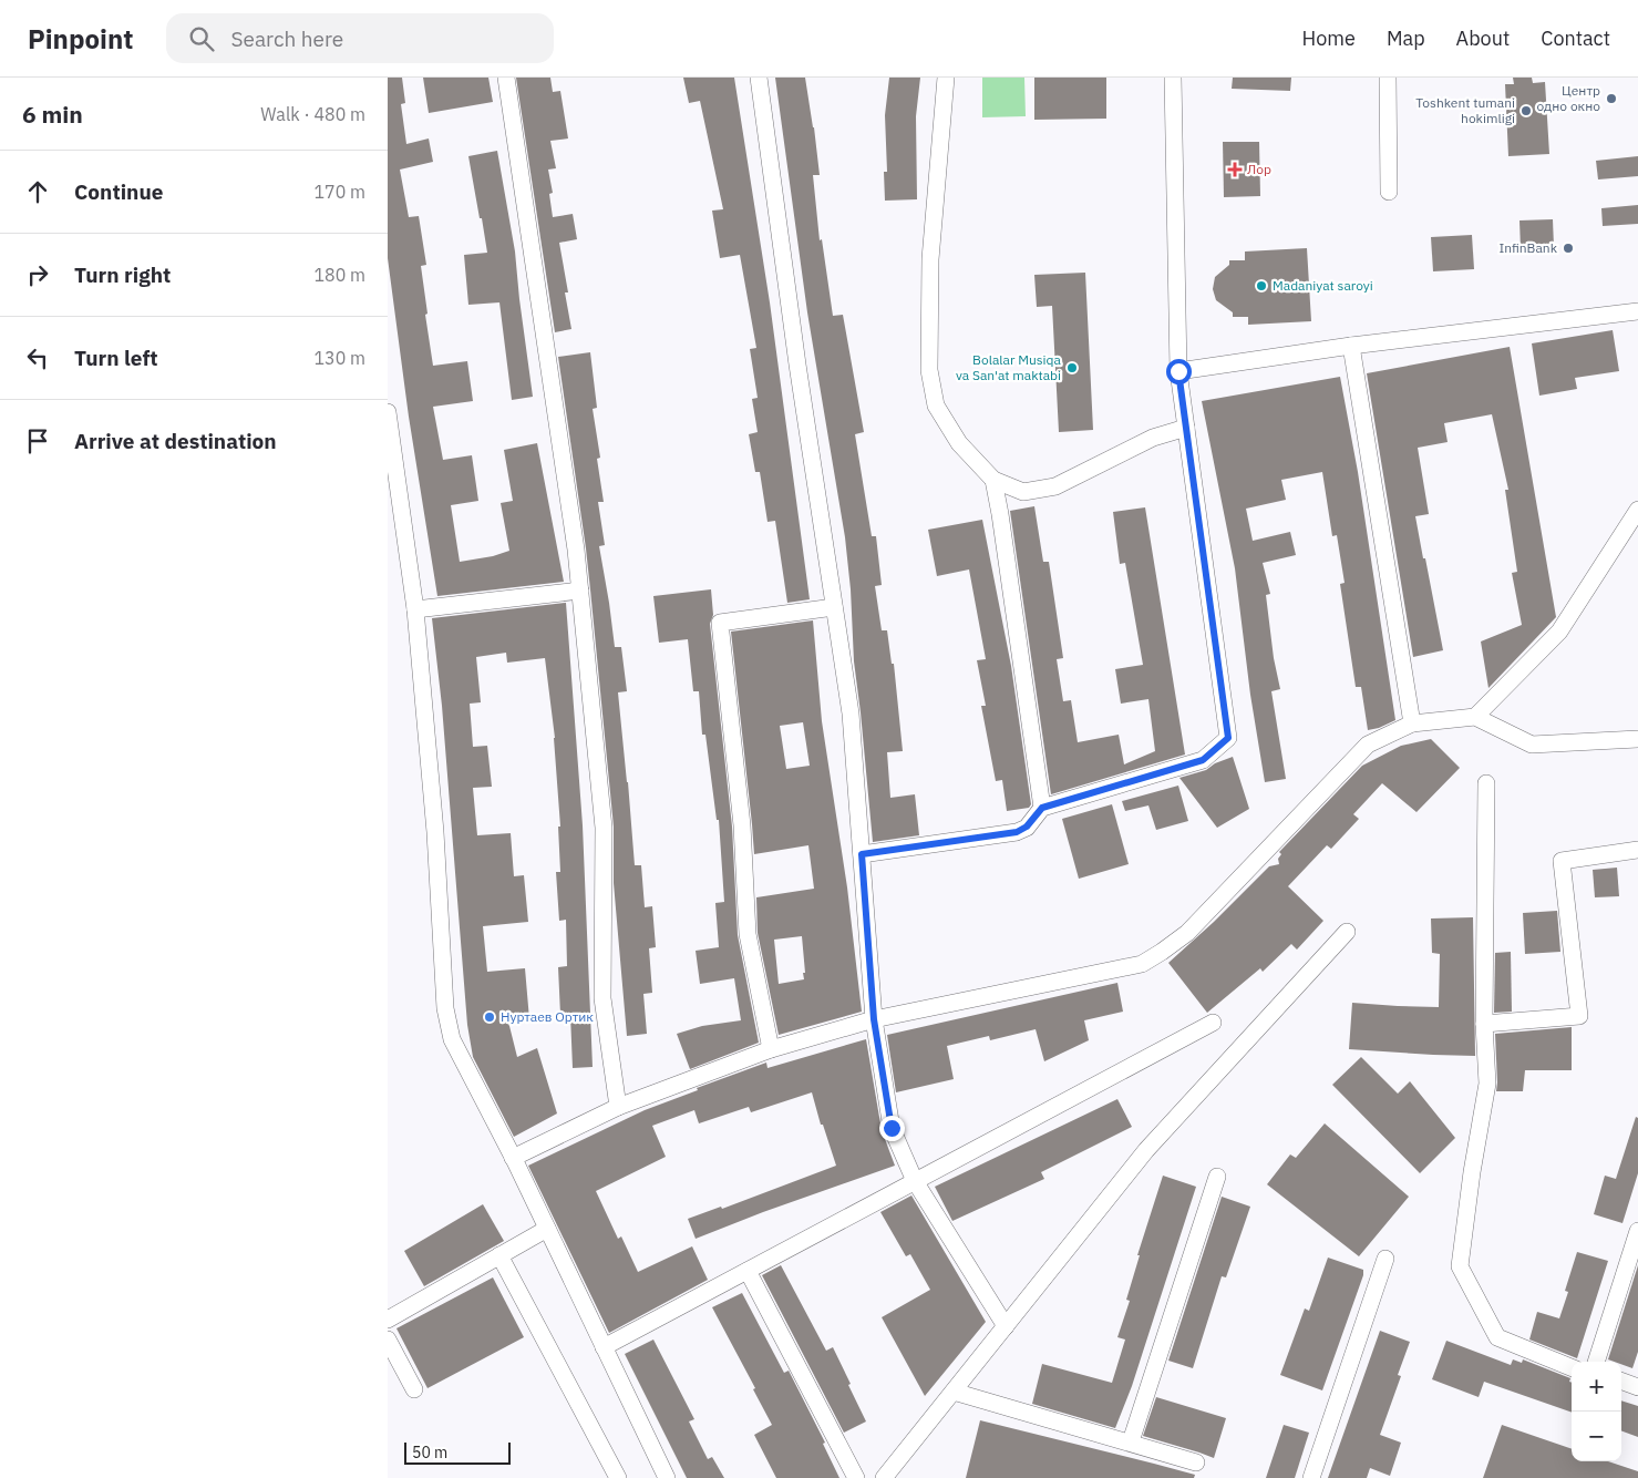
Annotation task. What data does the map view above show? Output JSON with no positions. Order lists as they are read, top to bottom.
{
  "places": {
    "other": [
      "Центр одно окно",
      "Toshkent tumani hokimligi",
      "InfinBank",
      "Madaniyat saroyi",
      "Bolalar Musiqa va San'at maktabi",
      "Нуртаев Ортик"
    ],
    "health": ["Лор"]
  },
  "scale_bar": "50 m",
  "page": {
    "header": "Pinpoint",
    "search": "Search here",
    "nav": [
      "Home",
      "Map",
      "About",
      "Contact"
    ],
    "heading": ["6 min", "Walk · 480 m"],
    "list": [
      ["Continue", "170 m"],
      ["Turn right", "180 m"],
      ["Turn left", "130 m"],
      "Arrive at destination"
    ],
    "map_buttons": ["+", "−"],
    "scale": "50 m"
  }
}
